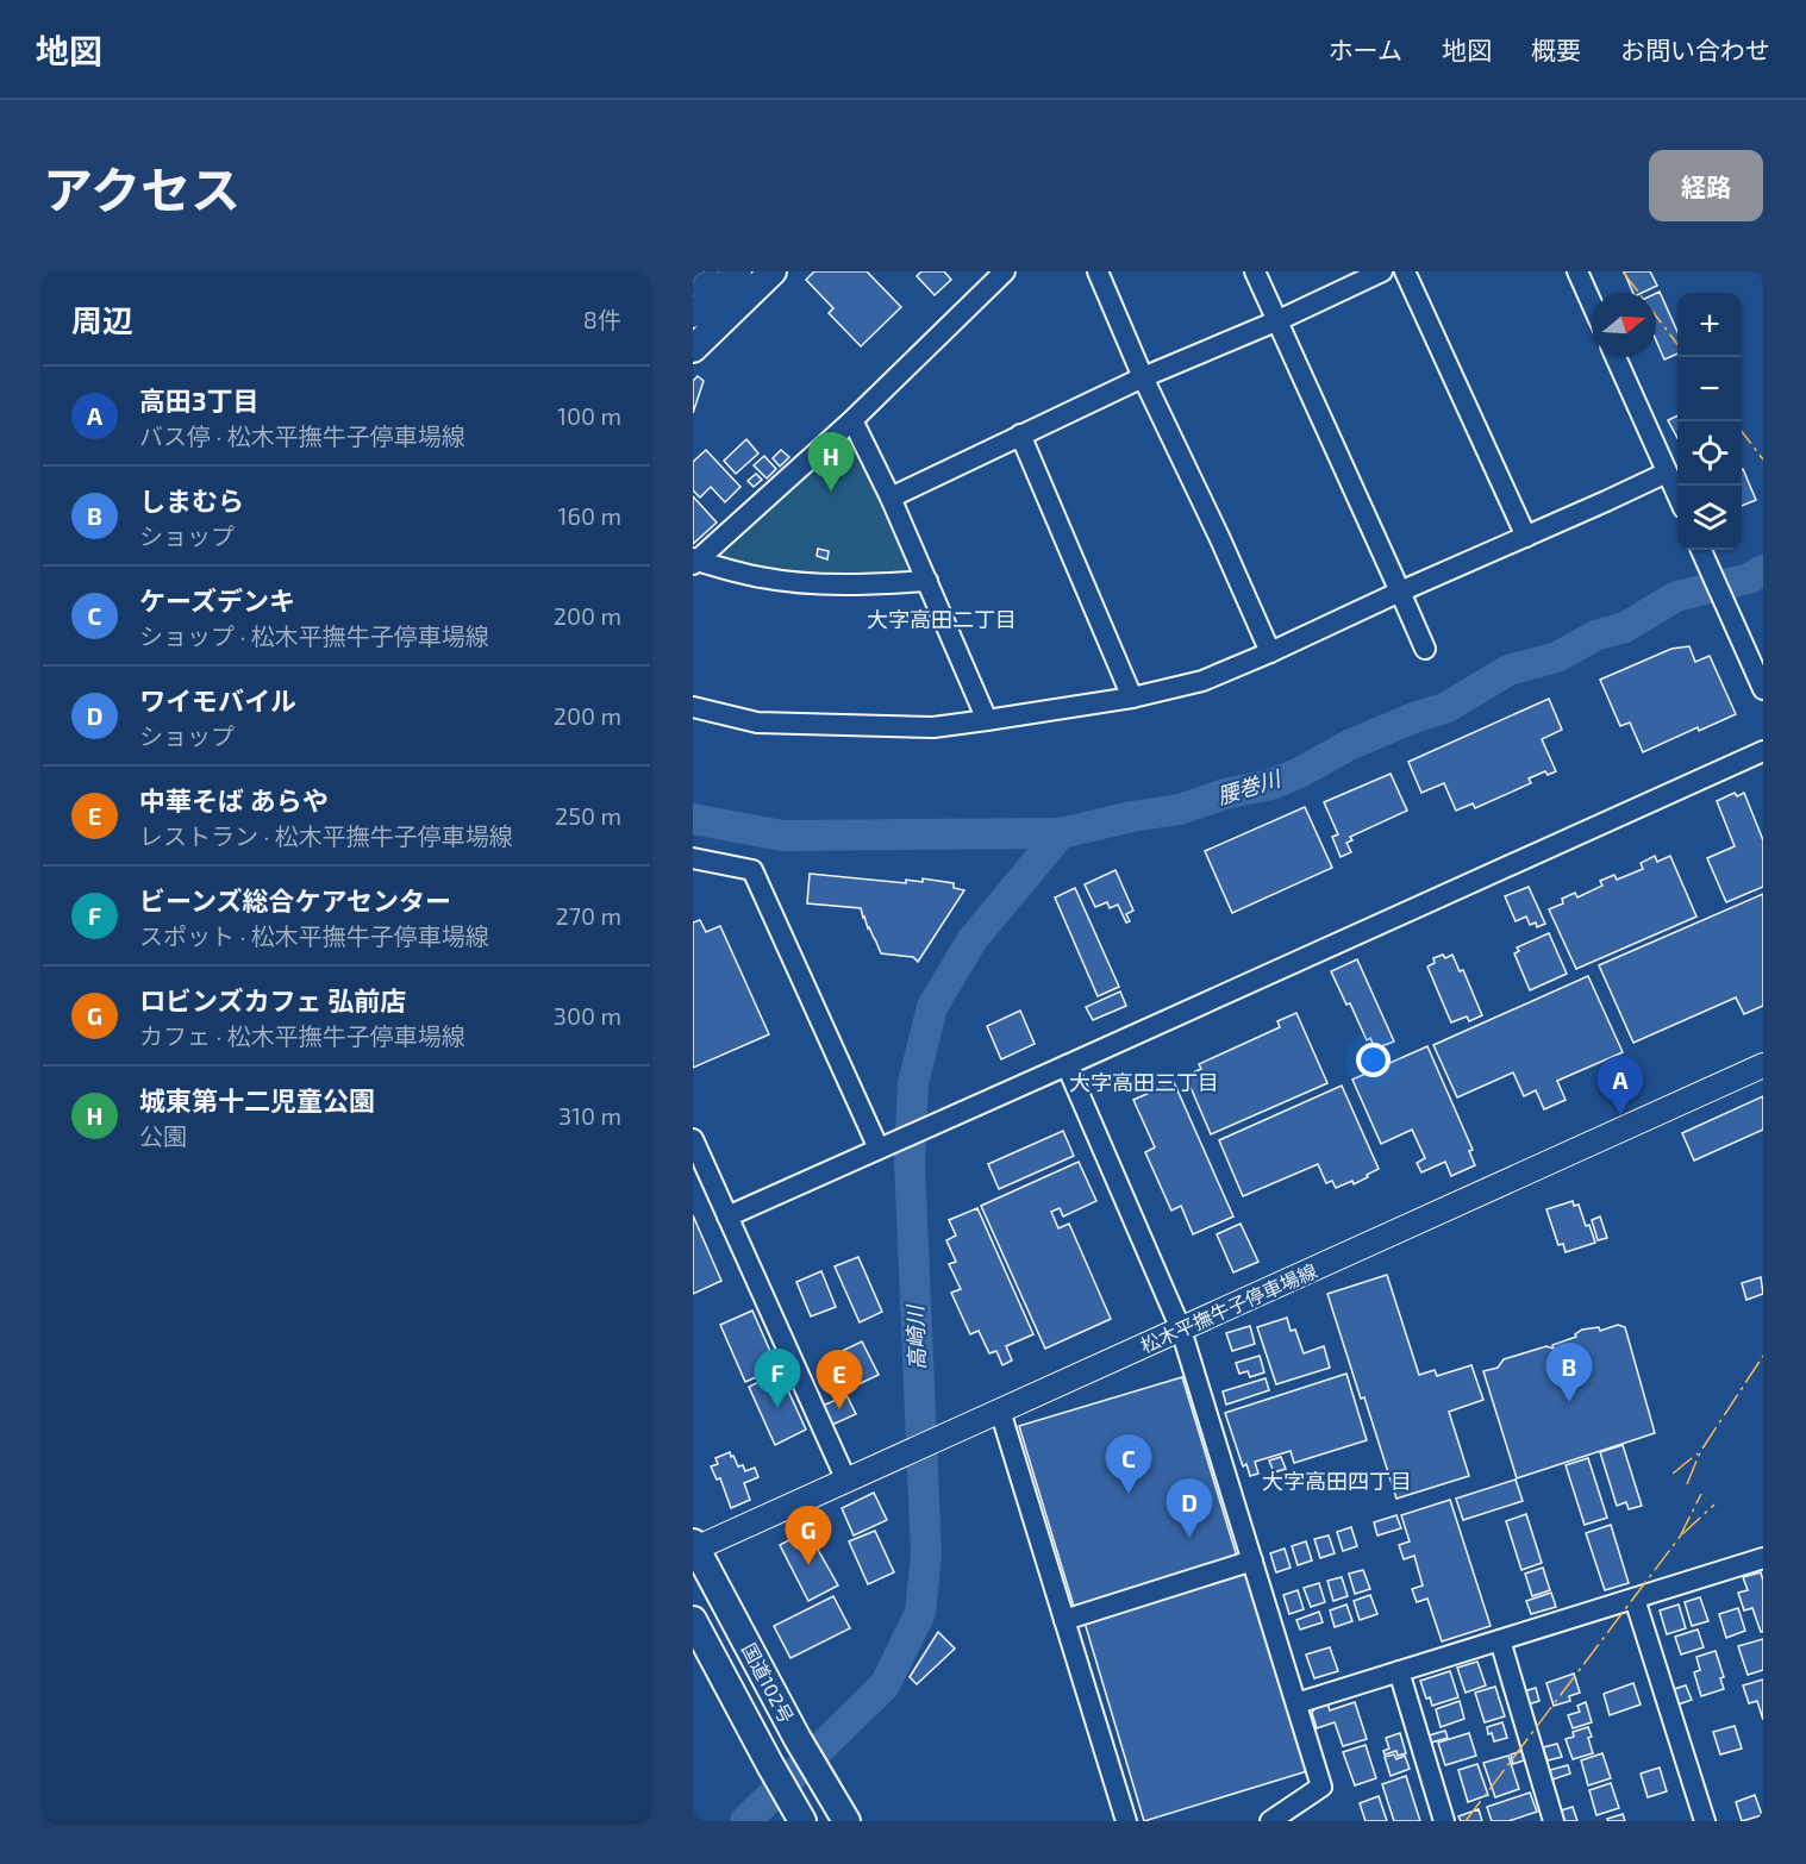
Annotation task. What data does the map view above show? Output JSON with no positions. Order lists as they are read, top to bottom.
{
  "streets": {
    "highway": ["国道102号"],
    "main road": ["松木平撫牛子停車場線"]
  },
  "crossings": [
    ["松木平撫牛子停車場線", "国道102号"]
  ],
  "districts": ["大字高田二丁目", "大字高田三丁目", "大字高田四丁目"],
  "water": ["腰巻川", "高崎川"],
  "north": "right",
  "page": {
    "header": "地図",
    "nav": [
      "ホーム",
      "地図",
      "概要",
      "お問い合わせ"
    ],
    "title": "アクセス",
    "buttons": "経路",
    "heading": ["周辺", "8件"],
    "map_buttons": ["+", "−"],
    "list": [
      {
        "mark": "A",
        "name": "高田3丁目",
        "note": "バス停 · 松木平撫牛子停車場線",
        "value": "100 m"
      },
      {
        "mark": "B",
        "name": "しまむら",
        "note": "ショップ",
        "value": "160 m"
      },
      {
        "mark": "C",
        "name": "ケーズデンキ",
        "note": "ショップ · 松木平撫牛子停車場線",
        "value": "200 m"
      },
      {
        "mark": "D",
        "name": "ワイモバイル",
        "note": "ショップ",
        "value": "200 m"
      },
      {
        "mark": "E",
        "name": "中華そば あらや",
        "note": "レストラン · 松木平撫牛子停車場線",
        "value": "250 m"
      },
      {
        "mark": "F",
        "name": "ビーンズ総合ケアセンター",
        "note": "スポット · 松木平撫牛子停車場線",
        "value": "270 m"
      },
      {
        "mark": "G",
        "name": "ロビンズカフェ 弘前店",
        "note": "カフェ · 松木平撫牛子停車場線",
        "value": "300 m"
      },
      {
        "mark": "H",
        "name": "城東第十二児童公園",
        "note": "公園",
        "value": "310 m"
      }
    ],
    "pins": [
      "H",
      "A",
      "B",
      "F",
      "E",
      "C",
      "D",
      "G"
    ]
  }
}
